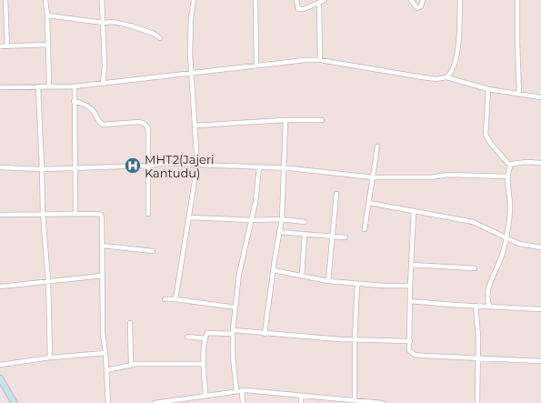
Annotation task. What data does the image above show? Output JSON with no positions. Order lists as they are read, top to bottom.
{
  "places": {
    "hospital": ["MHT2(Jajeri Kantudu)"]
  }
}
